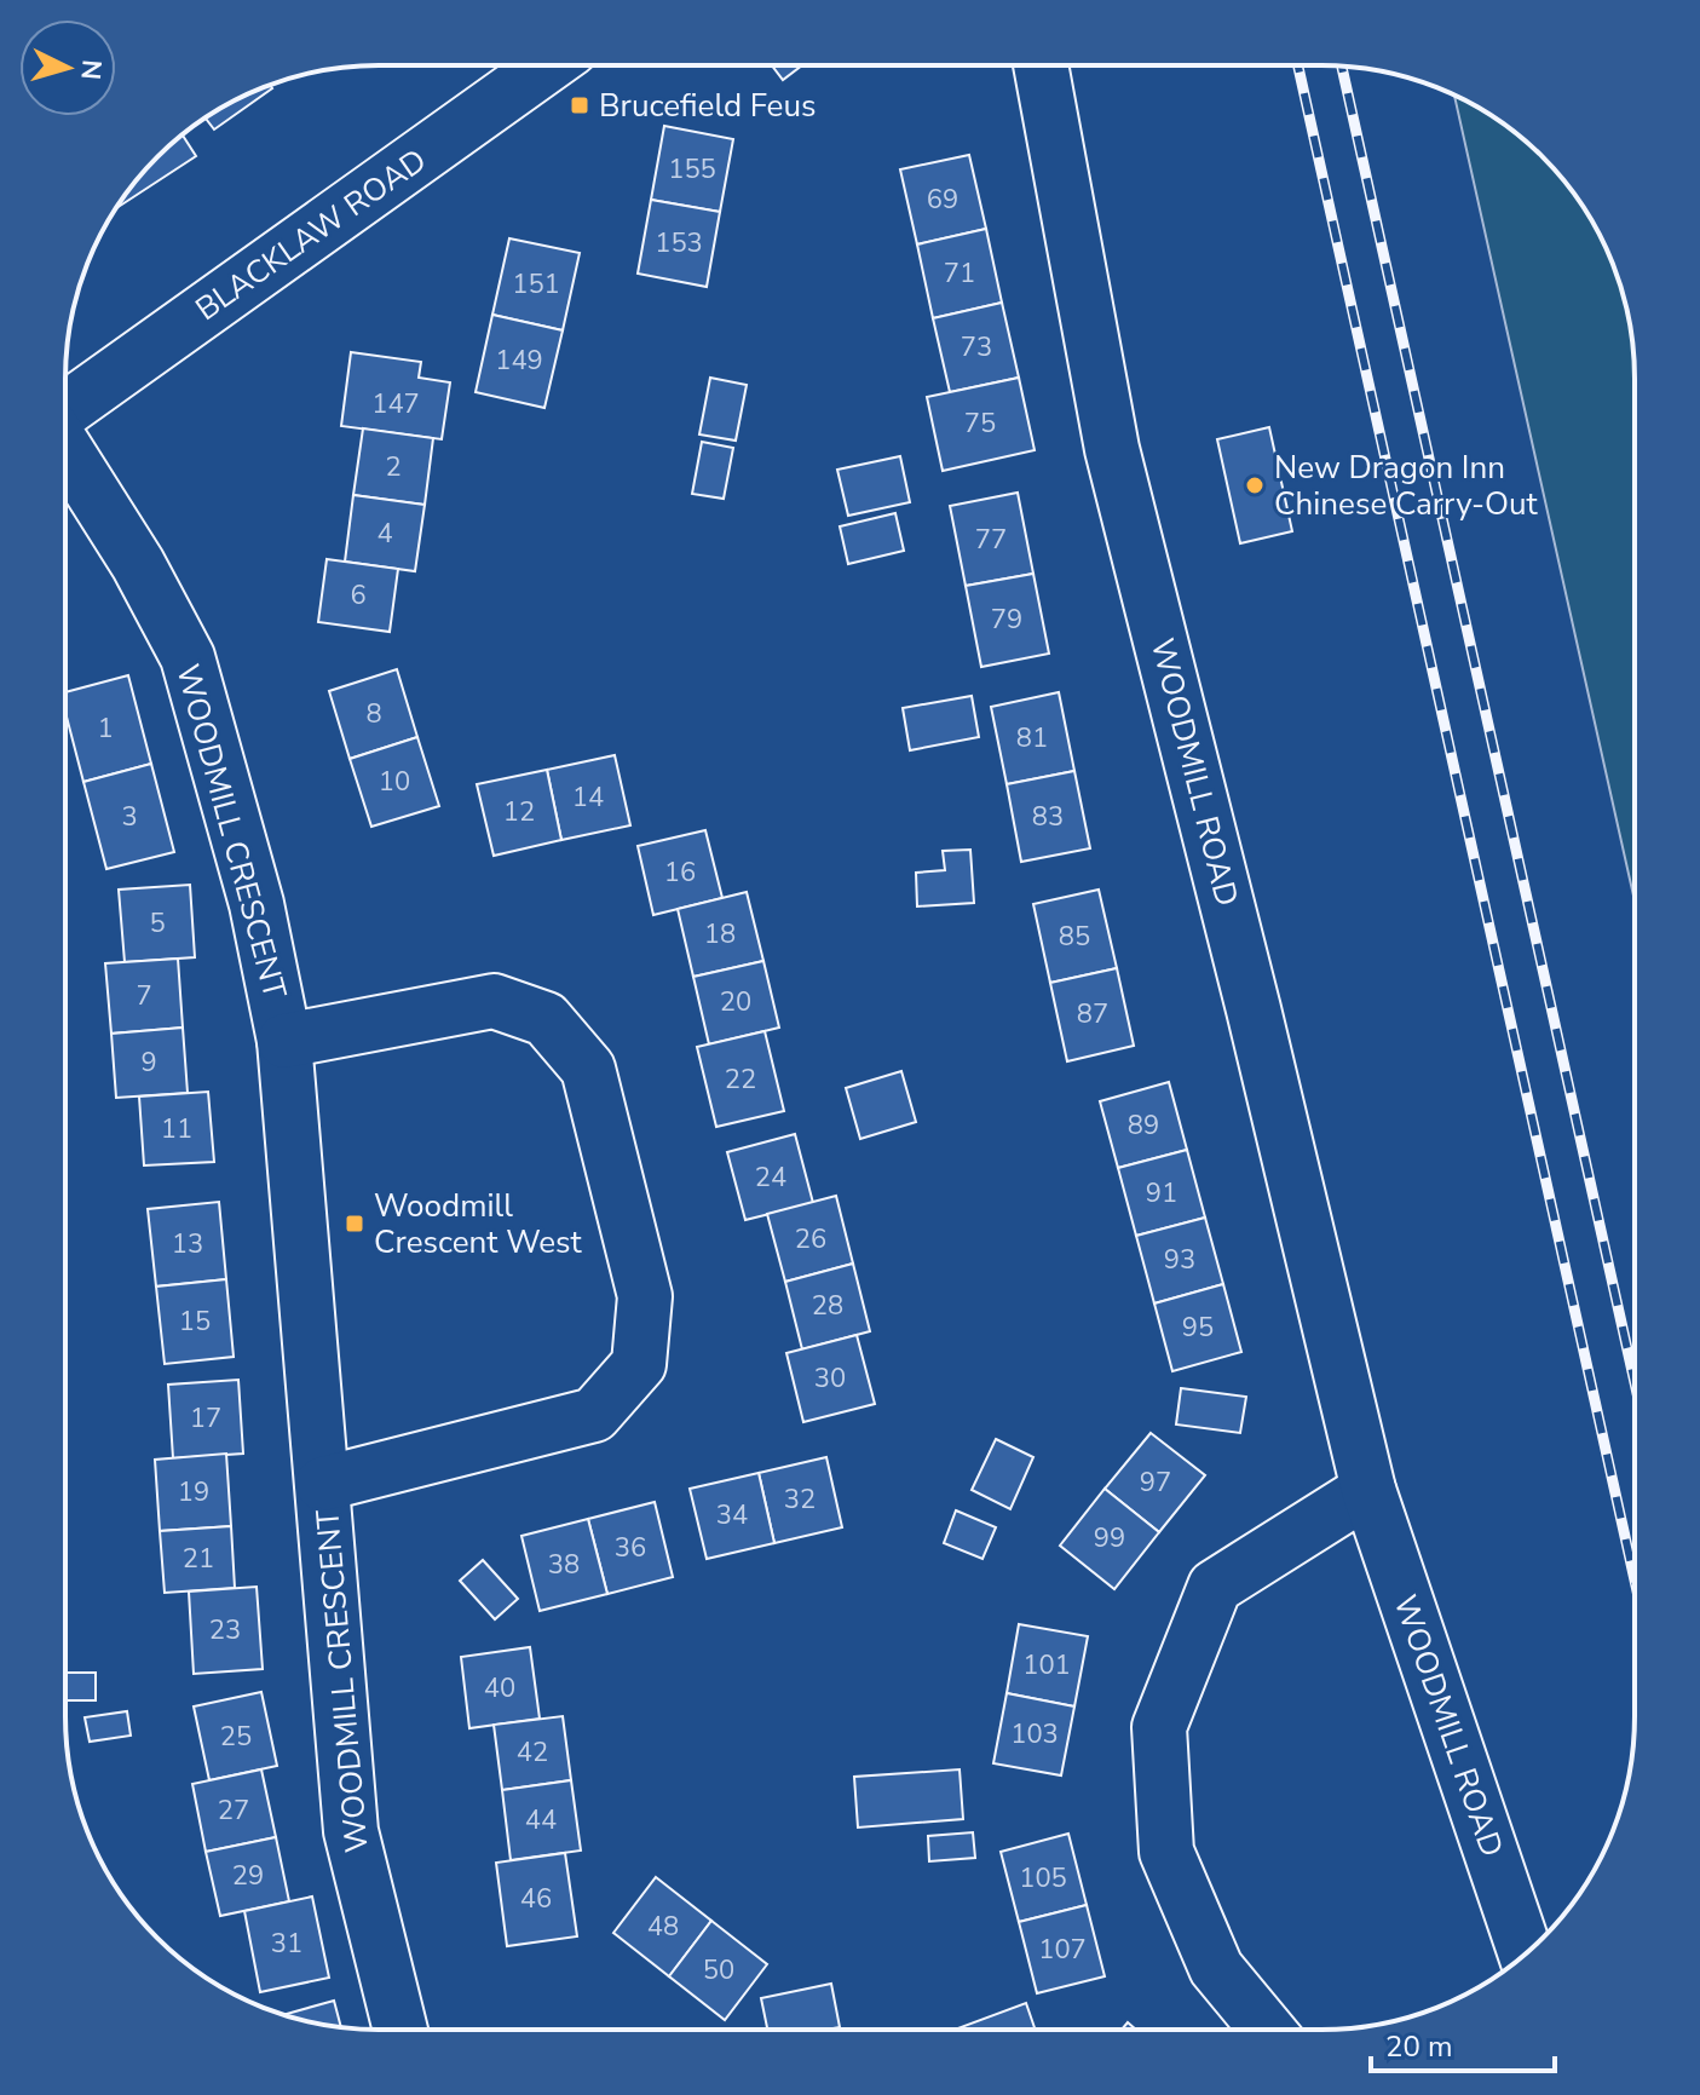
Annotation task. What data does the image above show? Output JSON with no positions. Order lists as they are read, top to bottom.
{
  "streets": {
    "street": ["BLACKLAW ROAD", "WOODMILL ROAD", "WOODMILL CRESCENT"]
  },
  "places": {
    "transit": ["Brucefield Feus", "Woodmill Crescent West"],
    "other": ["New Dragon Inn Chinese Carry-Out"]
  },
  "house_numbers": [
    "155",
    "69",
    "153",
    "71",
    "151",
    "73",
    "149",
    "147",
    "75",
    "2",
    "4",
    "77",
    "6",
    "79",
    "8",
    "1",
    "81",
    "10",
    "14",
    "12",
    "3",
    "83",
    "16",
    "5",
    "18",
    "85",
    "7",
    "20",
    "87",
    "9",
    "22",
    "89",
    "11",
    "24",
    "91",
    "26",
    "13",
    "93",
    "28",
    "15",
    "95",
    "30",
    "17",
    "97",
    "19",
    "32",
    "34",
    "99",
    "36",
    "21",
    "38",
    "23",
    "101",
    "40",
    "103",
    "25",
    "42",
    "27",
    "44",
    "29",
    "105",
    "46",
    "48",
    "31",
    "107",
    "50"
  ],
  "scale_bar": "20 m",
  "north": "right"
}
